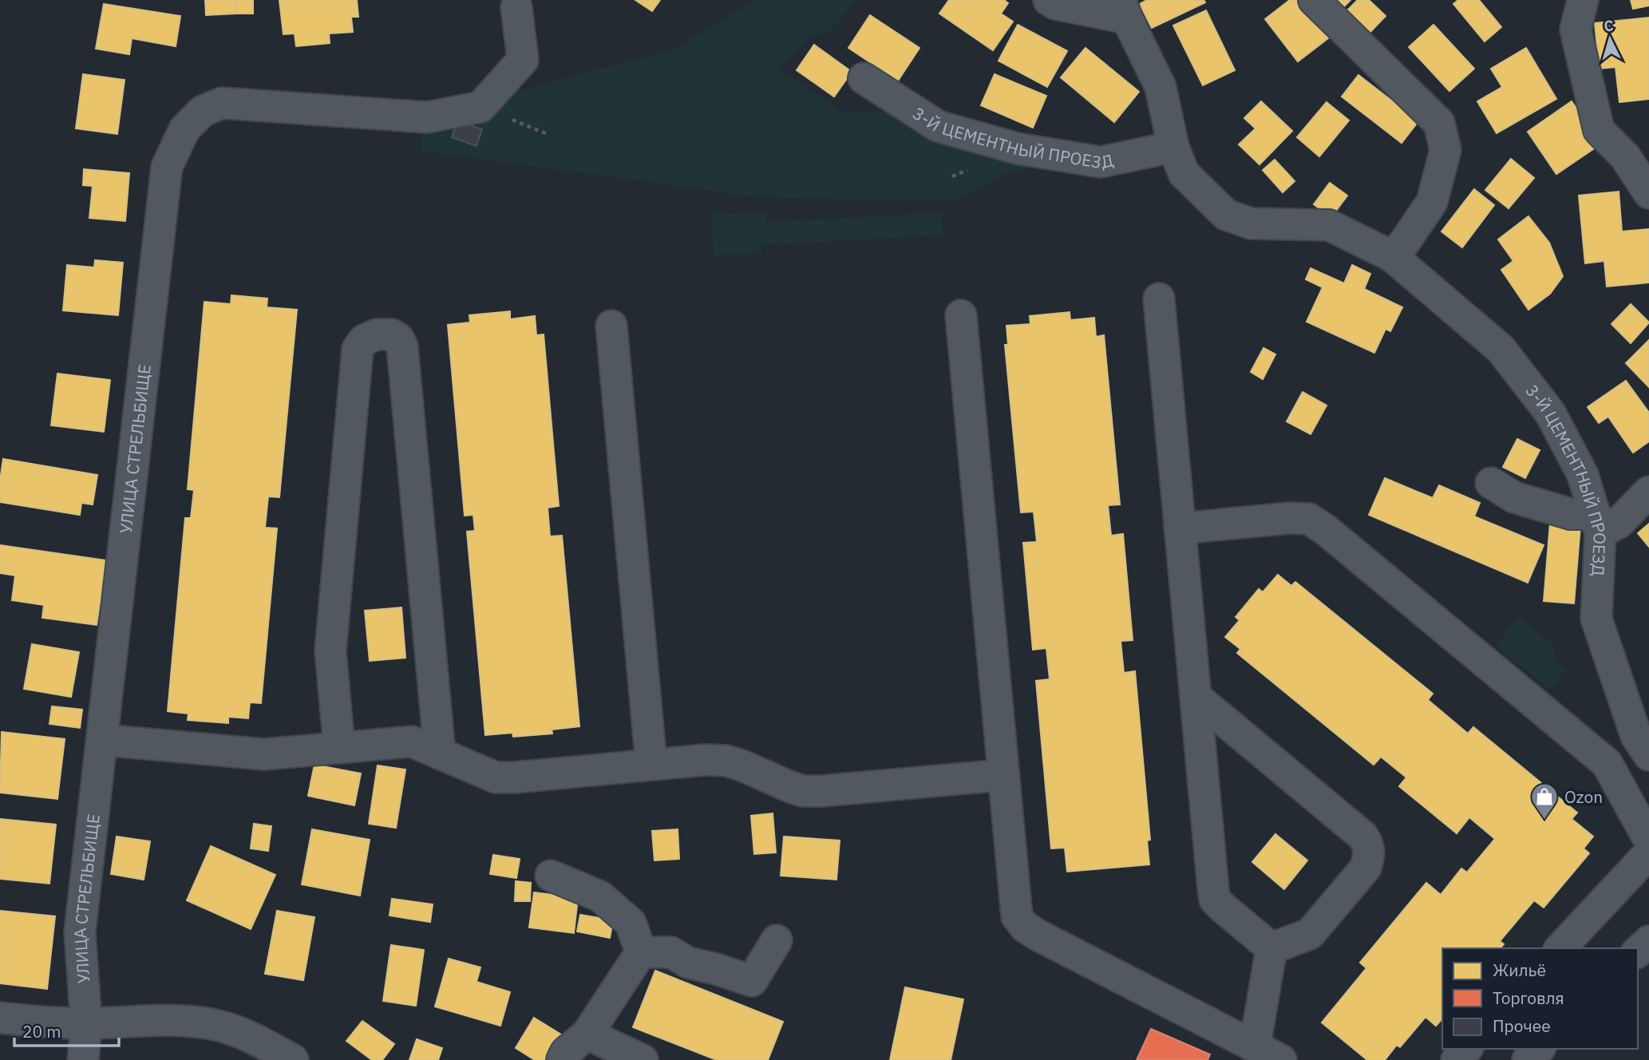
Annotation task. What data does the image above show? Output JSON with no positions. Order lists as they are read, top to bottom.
{
  "streets": {
    "street": ["3-Й ЦЕМЕНТНЫЙ ПРОЕЗД", "УЛИЦА СТРЕЛЬБИЩЕ"]
  },
  "places": {
    "shop": ["Ozon"]
  },
  "legend": ["Жильё", "Торговля", "Прочее"],
  "scale_bar": "20 m",
  "north": "top"
}
